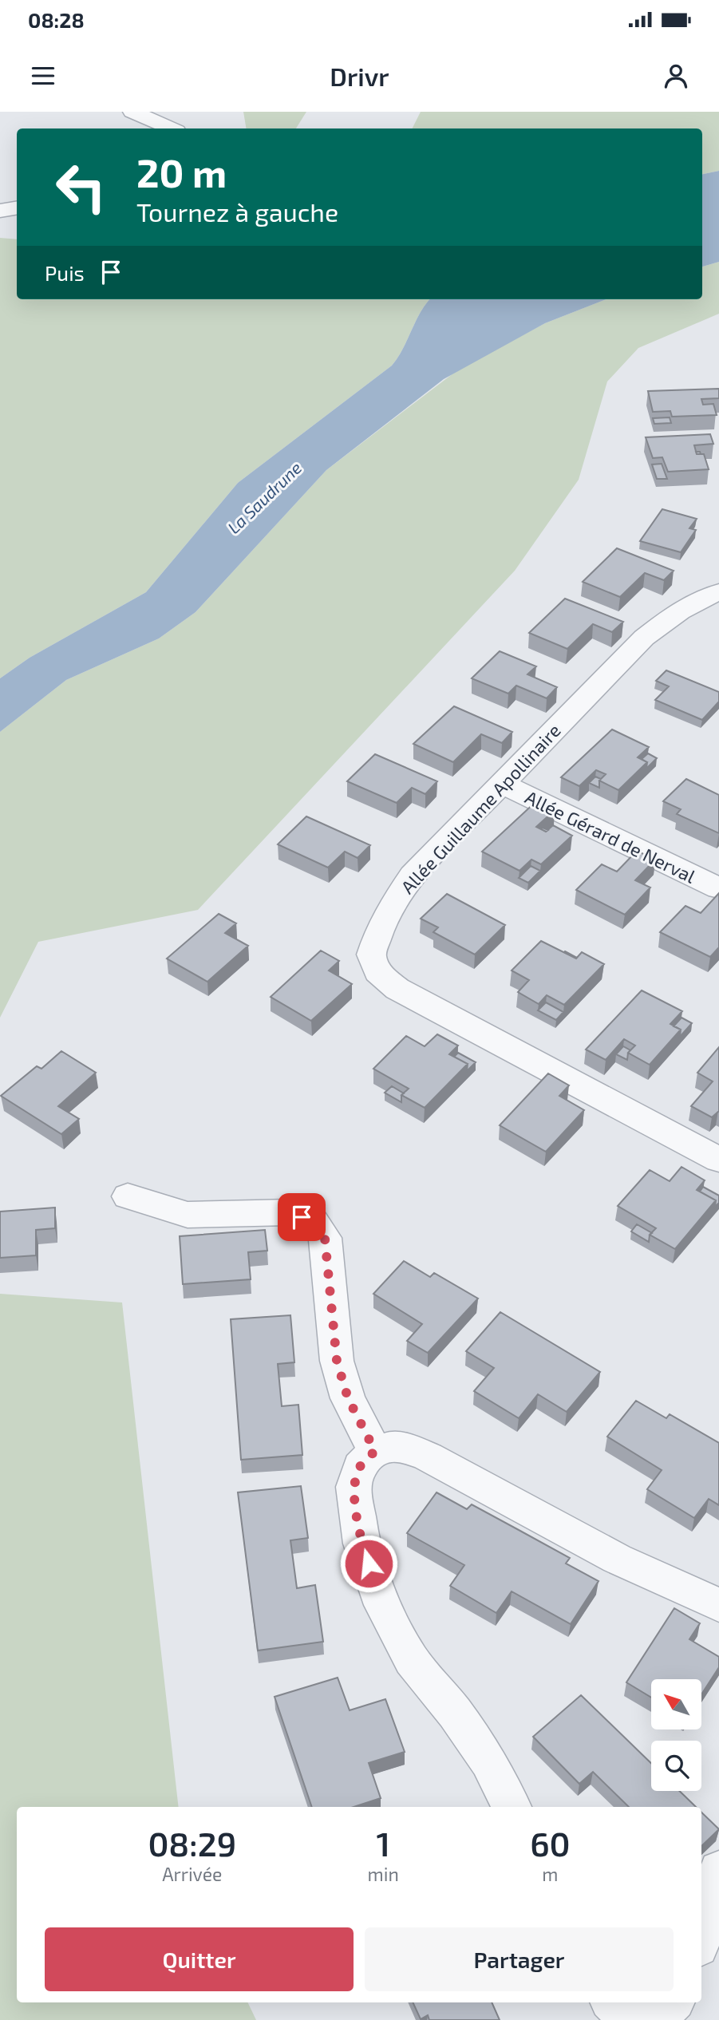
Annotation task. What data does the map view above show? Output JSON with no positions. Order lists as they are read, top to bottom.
{
  "streets": {
    "street": ["Allée Guillaume Apollinaire", "Allée Gérard de Nerval"]
  },
  "crossings": [
    ["Allée Guillaume Apollinaire", "Allée Gérard de Nerval"]
  ],
  "water": ["La Saudrune"],
  "north": "top left",
  "page": {
    "status": "08:28",
    "header": "Drivr",
    "turn": ["20 m", "Tournez à gauche"],
    "then": "Puis",
    "eta": [
      "08:29",
      "Arrivée",
      "1",
      "min",
      "60",
      "m"
    ],
    "buttons": ["Quitter", "Partager"]
  }
}
